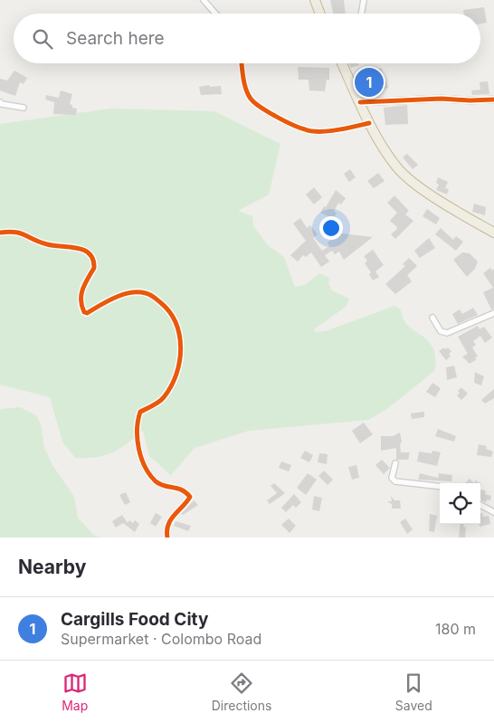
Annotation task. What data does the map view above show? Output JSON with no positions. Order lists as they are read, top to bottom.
{
  "page": {
    "search": "Search here",
    "pins": "1",
    "heading": "Nearby",
    "list": [
      {
        "mark": "1",
        "name": "Cargills Food City",
        "note": "Supermarket · Colombo Road",
        "value": "180 m"
      }
    ],
    "nav": ["Map", "Directions", "Saved"]
  }
}
